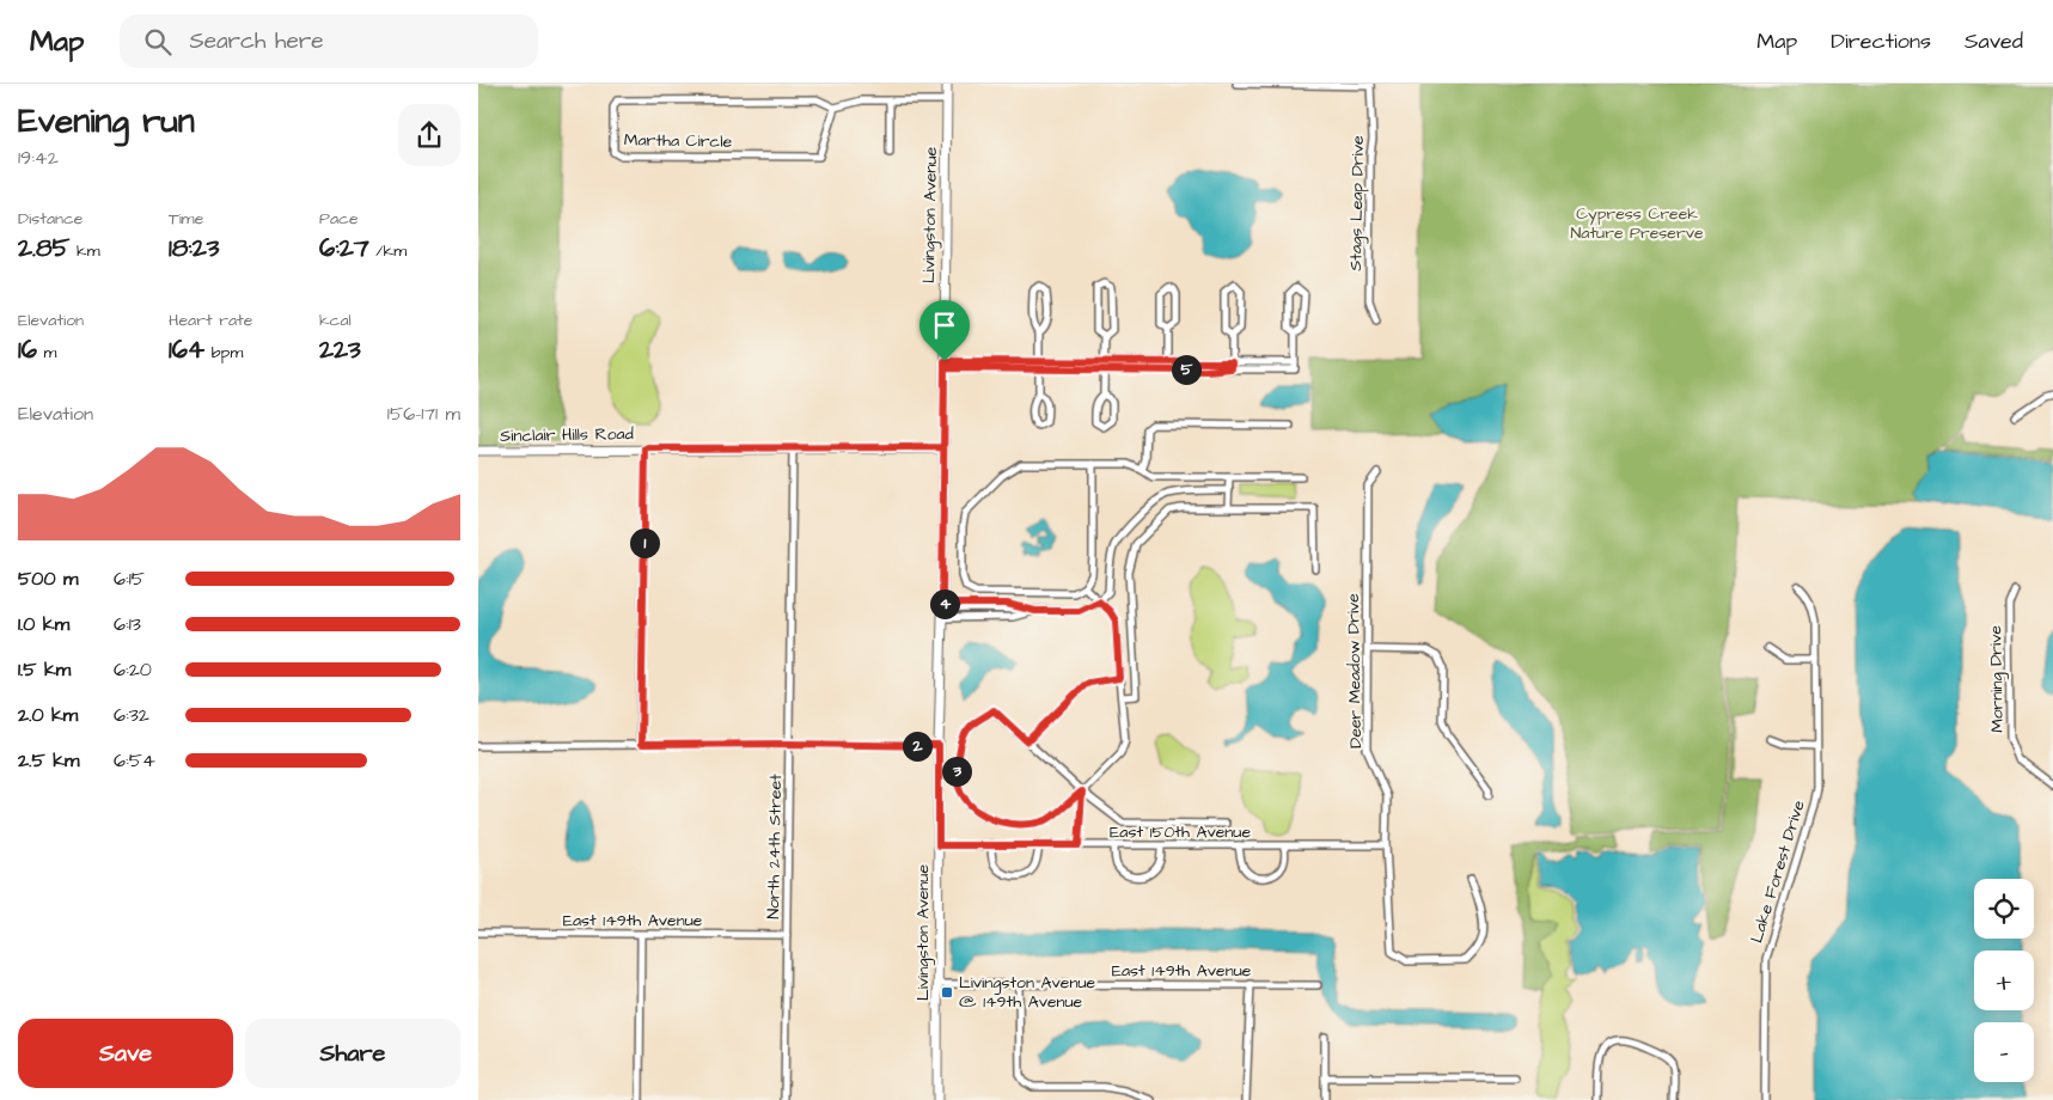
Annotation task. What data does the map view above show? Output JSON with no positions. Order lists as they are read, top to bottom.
{
  "streets": {
    "street": [
      "Martha Circle",
      "Stags Leap Drive",
      "Livingston Avenue",
      "Sinclair Hills Road",
      "Deer Meadow Drive",
      "Morning Drive",
      "East 150th Avenue",
      "North 24th Street",
      "Lake Forest Drive",
      "East 149th Avenue"
    ]
  },
  "crossings": [
    ["Livingston Avenue", "Sinclair Hills Road"],
    ["Livingston Avenue", "East 150th Avenue"],
    ["Livingston Avenue", "East 149th Avenue"],
    ["Sinclair Hills Road", "North 24th Street"],
    ["Deer Meadow Drive", "East 150th Avenue"],
    ["North 24th Street", "East 149th Avenue"]
  ],
  "parks": ["Cypress Creek Nature Preserve"],
  "places": {
    "transit": ["Livingston Avenue @ 149th Avenue"]
  },
  "page": {
    "header": "Map",
    "search": "Search here",
    "nav": ["Map", "Directions", "Saved"],
    "heading": ["Evening run", "19:42"],
    "stats": [
      ["Distance", "2.85 km"],
      ["Time", "18:23"],
      ["Pace", "6:27 /km"],
      ["Elevation", "16 m"],
      ["Heart rate", "164 bpm"],
      ["kcal", "223"]
    ],
    "pins": [
      "5",
      "1",
      "4",
      "2",
      "3"
    ],
    "chart": ["Elevation", "156–171 m"],
    "list": [
      {
        "name": "500 m",
        "note": "6:15"
      },
      {
        "name": "1.0 km",
        "note": "6:13"
      },
      {
        "name": "1.5 km",
        "note": "6:20"
      },
      {
        "name": "2.0 km",
        "note": "6:32"
      },
      {
        "name": "2.5 km",
        "note": "6:54"
      }
    ],
    "map_buttons": ["+", "−"],
    "buttons": ["Save", "Share"]
  }
}
